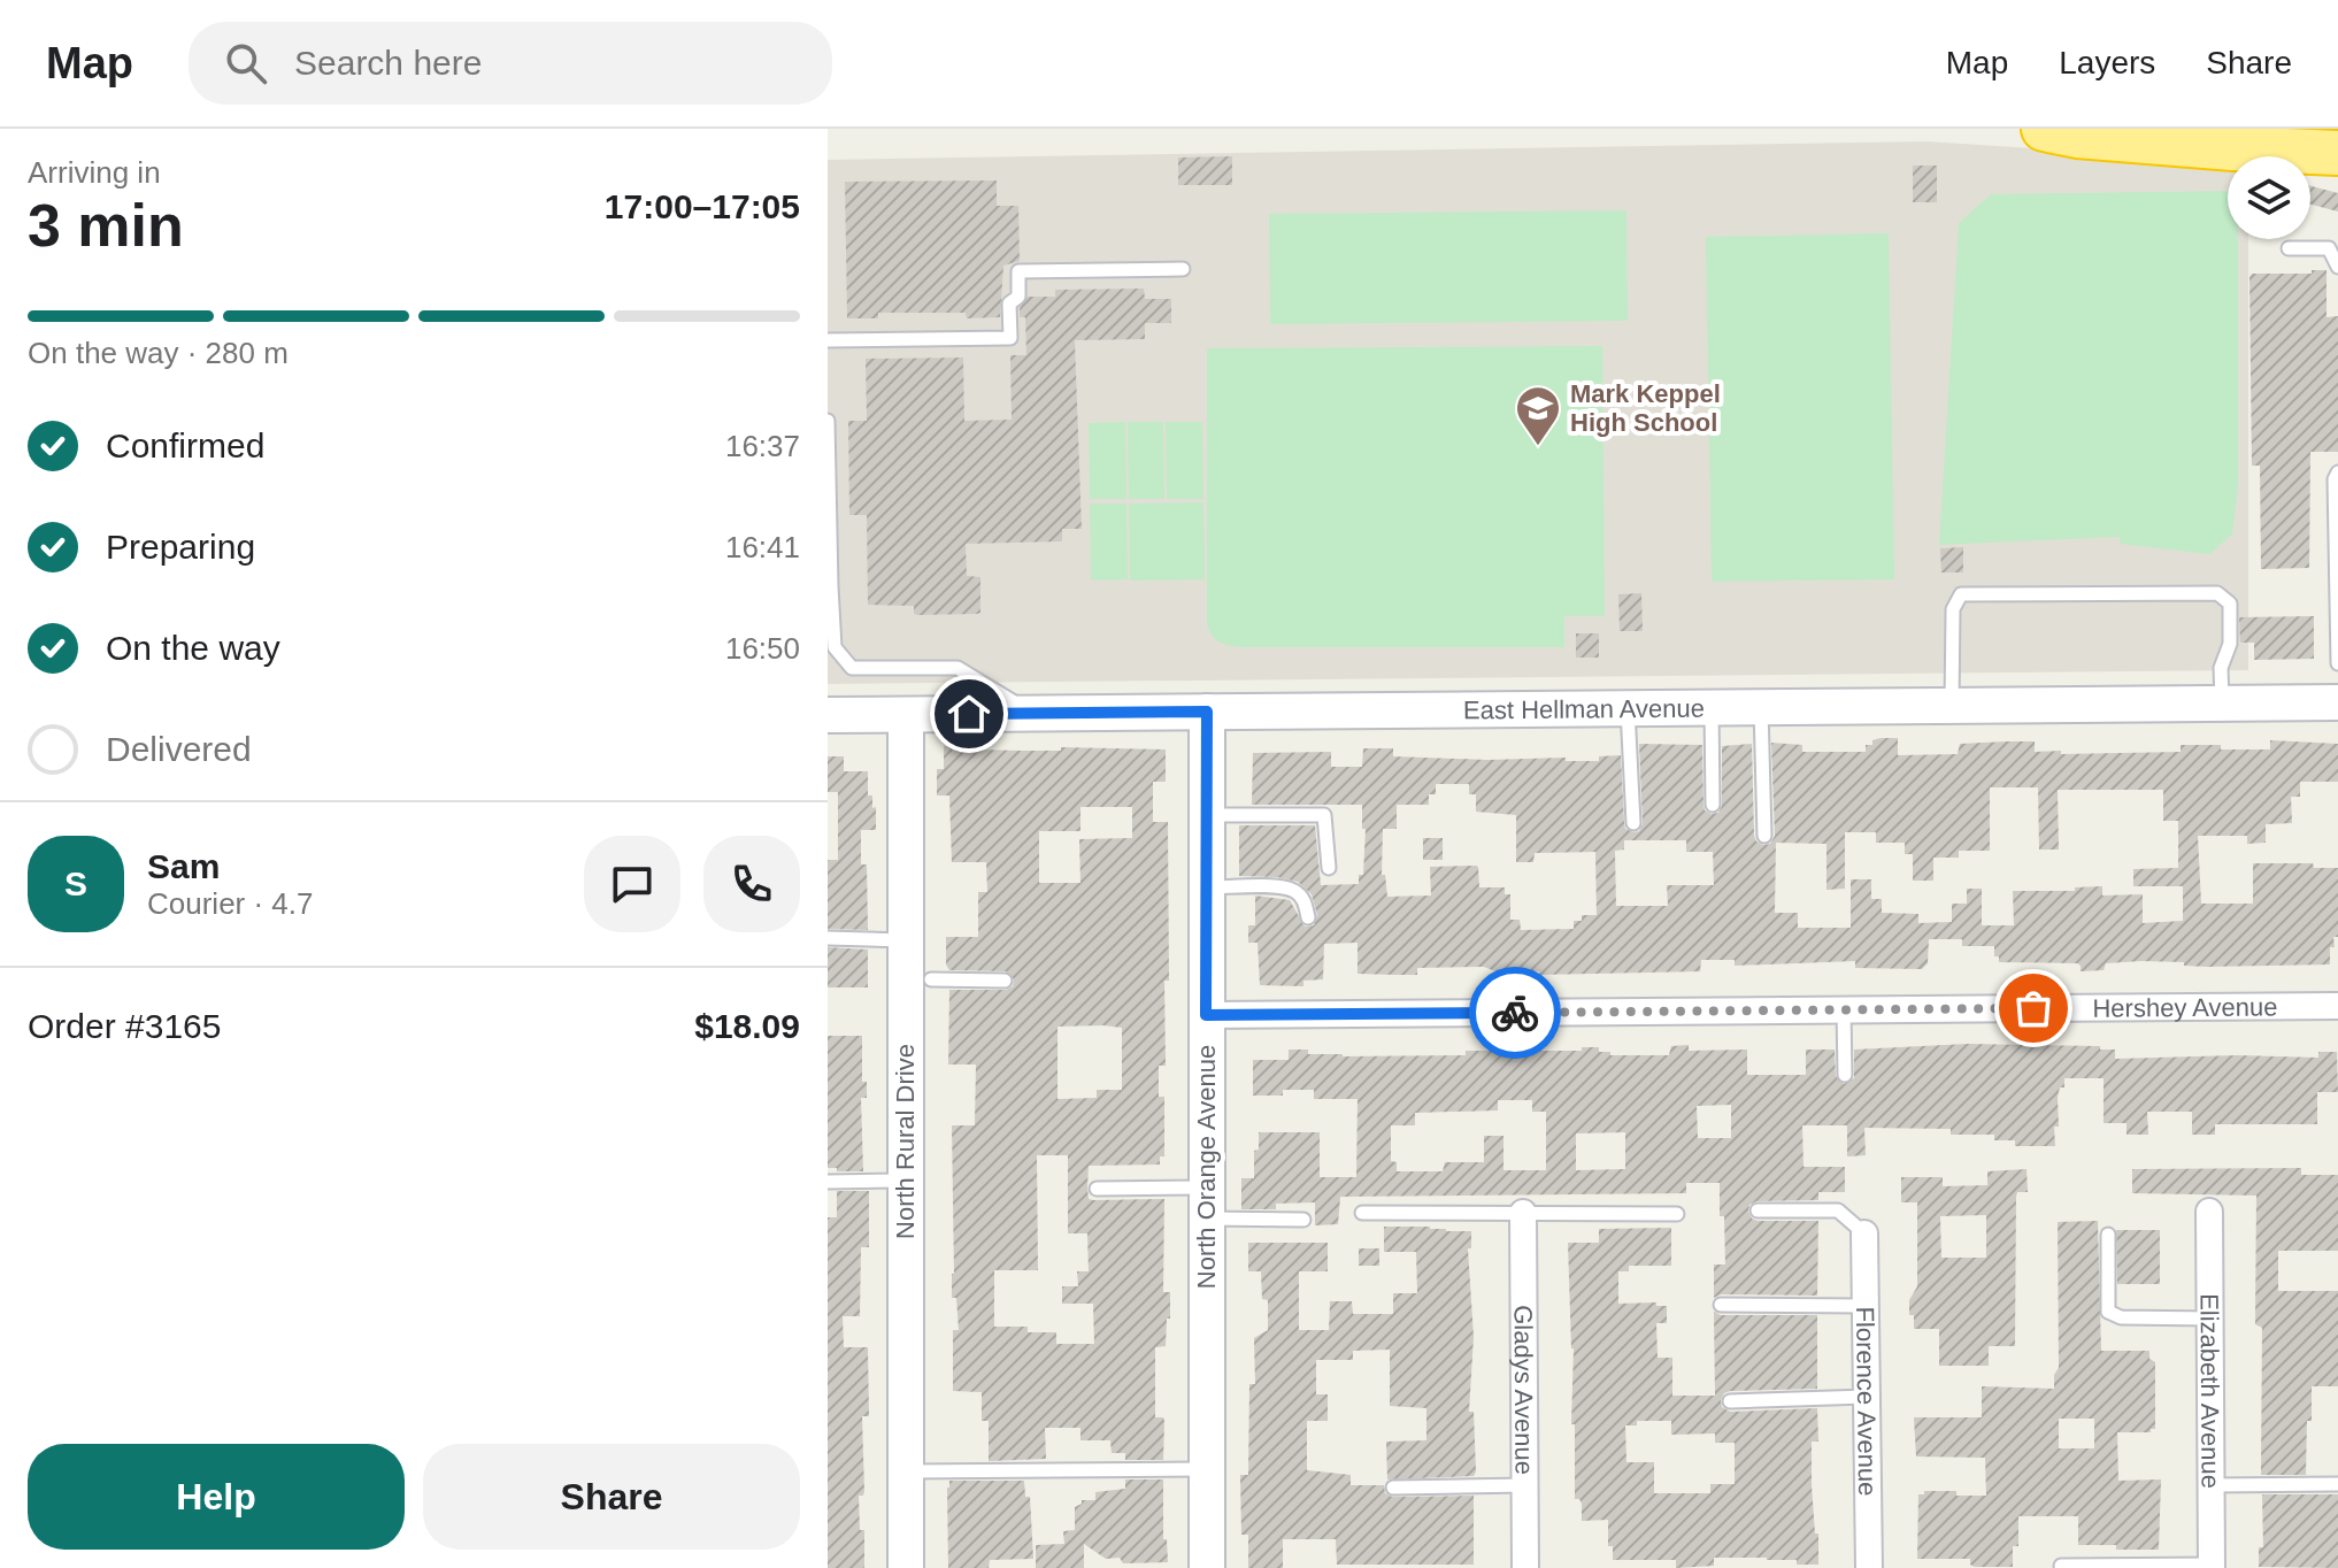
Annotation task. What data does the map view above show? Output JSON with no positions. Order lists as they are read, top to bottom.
{
  "streets": {
    "street": [
      "East Hellman Avenue",
      "Hershey Avenue",
      "North Rural Drive",
      "North Orange Avenue",
      "Elizabeth Avenue",
      "Gladys Avenue",
      "Florence Avenue"
    ]
  },
  "crossings": [
    ["East Hellman Avenue", "North Rural Drive"],
    ["East Hellman Avenue", "North Orange Avenue"],
    ["Hershey Avenue", "North Orange Avenue"]
  ],
  "places": {
    "school or university": ["Mark Keppel High School"]
  },
  "page": {
    "header": "Map",
    "search": "Search here",
    "nav": ["Map", "Layers", "Share"],
    "heading": ["3 min", "Arriving in", "17:00–17:05"],
    "panel": [
      "Sam",
      "Courier · 4.7",
      "Order #3165",
      "$18.09"
    ],
    "bar": "On the way · 280 m",
    "list": [
      ["Confirmed", "16:37"],
      ["Preparing", "16:41"],
      ["On the way", "16:50"],
      "Delivered"
    ],
    "round": "S",
    "buttons": ["Help", "Share"]
  }
}
